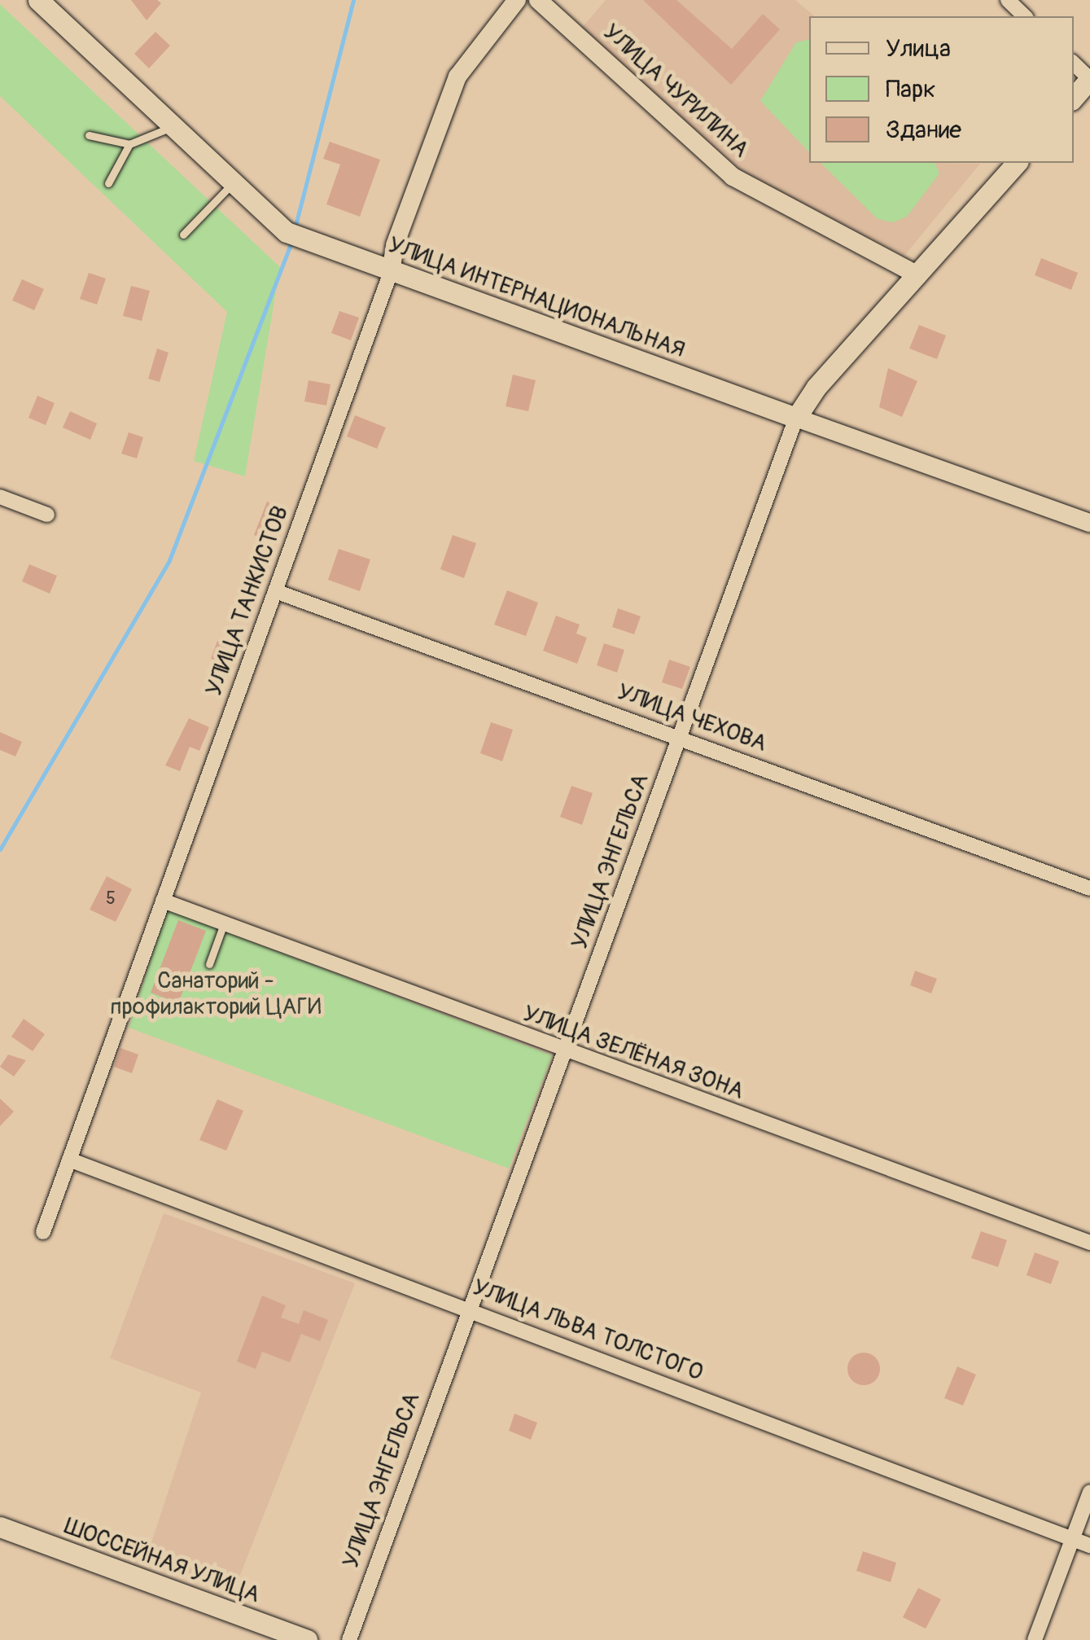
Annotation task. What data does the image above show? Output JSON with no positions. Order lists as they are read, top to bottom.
{
  "streets": {
    "main road": ["УЛИЦА ИНТЕРНАЦИОНАЛЬНАЯ", "УЛИЦА ЭНГЕЛЬСА", "ШОССЕЙНАЯ УЛИЦА"],
    "street": [
      "УЛИЦА ЧУРИЛИНА",
      "УЛИЦА ТАНКИСТОВ",
      "УЛИЦА ЧЕХОВА",
      "УЛИЦА ЗЕЛЁНАЯ ЗОНА",
      "УЛИЦА ЛЬВА ТОЛСТОГО"
    ]
  },
  "crossings": [
    ["УЛИЦА ЧУРИЛИНА", "УЛИЦА ЭНГЕЛЬСА"],
    ["УЛИЦА ИНТЕРНАЦИОНАЛЬНАЯ", "УЛИЦА ТАНКИСТОВ"],
    ["УЛИЦА ИНТЕРНАЦИОНАЛЬНАЯ", "УЛИЦА ЭНГЕЛЬСА"],
    ["УЛИЦА ТАНКИСТОВ", "УЛИЦА ЧЕХОВА"],
    ["УЛИЦА ТАНКИСТОВ", "УЛИЦА ЗЕЛЁНАЯ ЗОНА"],
    ["УЛИЦА ТАНКИСТОВ", "УЛИЦА ЛЬВА ТОЛСТОГО"],
    ["УЛИЦА ЧЕХОВА", "УЛИЦА ЭНГЕЛЬСА"],
    ["УЛИЦА ЭНГЕЛЬСА", "УЛИЦА ЗЕЛЁНАЯ ЗОНА"],
    ["УЛИЦА ЭНГЕЛЬСА", "УЛИЦА ЛЬВА ТОЛСТОГО"]
  ],
  "parks": ["Санаторий - профилакторий ЦАГИ"],
  "house_numbers": ["5"],
  "legend": ["Улица", "Парк", "Здание"]
}
